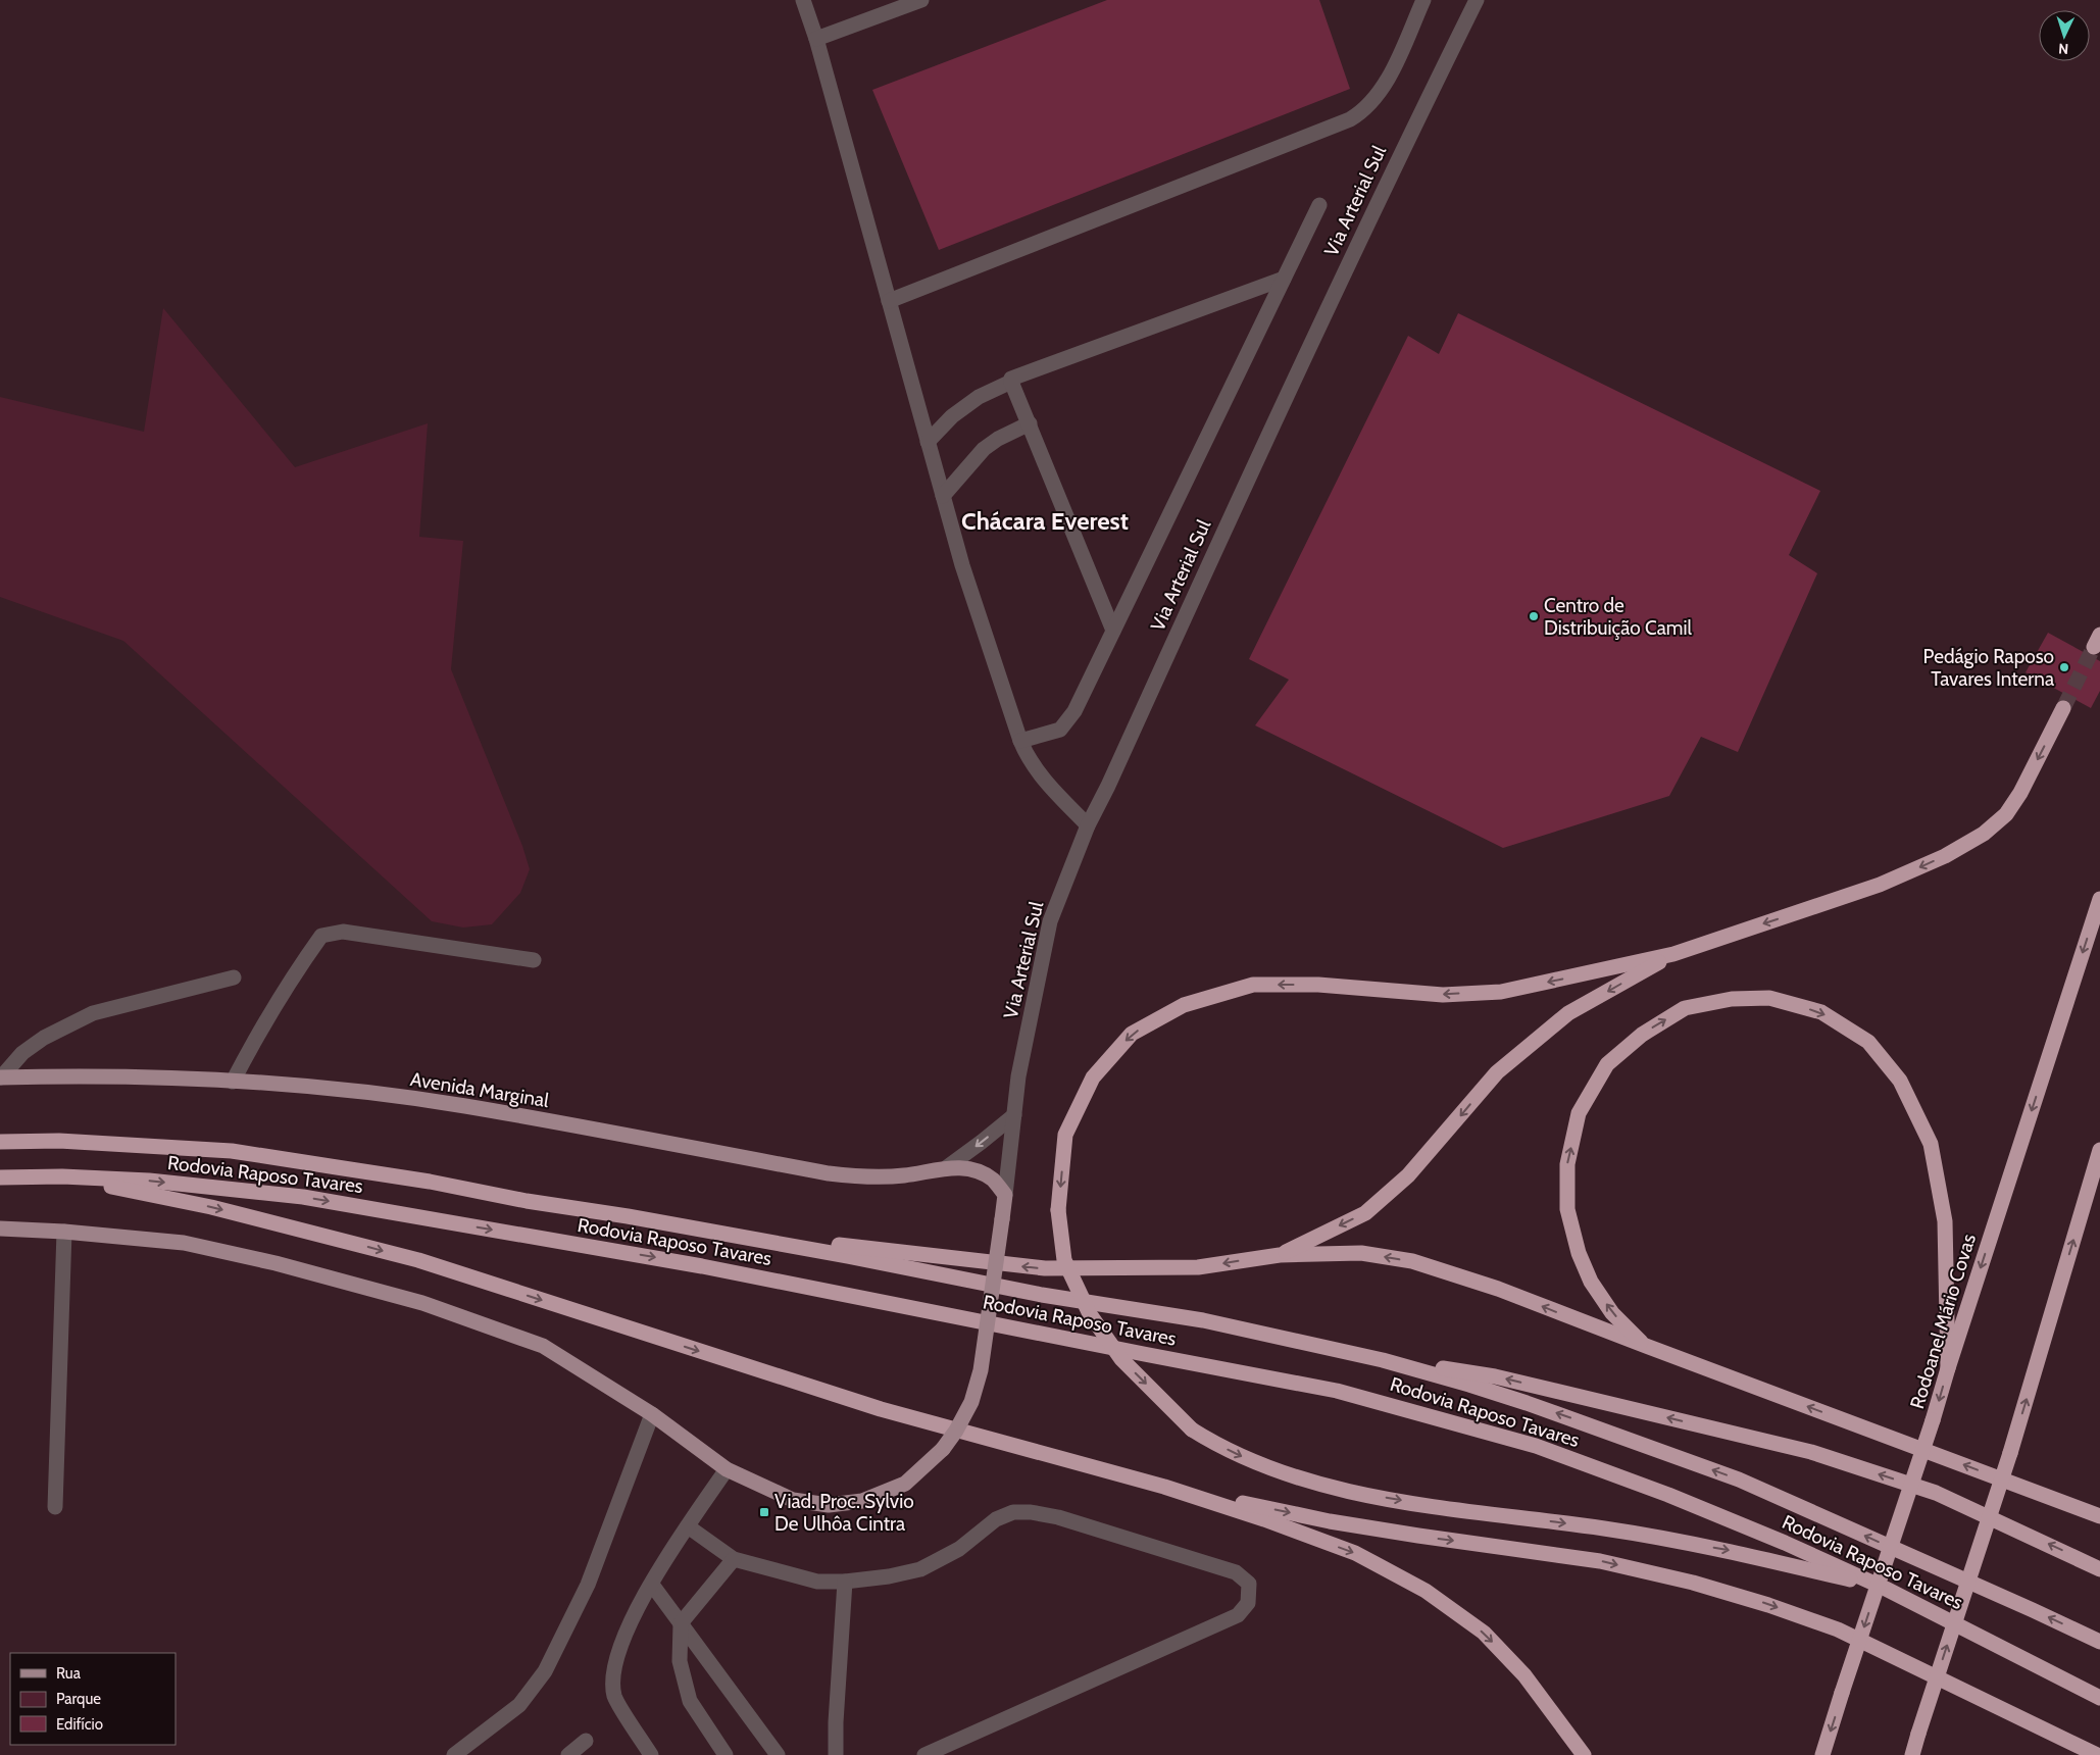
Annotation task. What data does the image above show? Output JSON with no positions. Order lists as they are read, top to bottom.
{
  "streets": {
    "highway": ["Rodovia Raposo Tavares", "Rodoanel Mário Covas"],
    "main road": ["Avenida Marginal"],
    "street": ["Via Arterial Sul"]
  },
  "crossings": [
    ["Via Arterial Sul", "Avenida Marginal"]
  ],
  "districts": ["Chácara Everest"],
  "places": {
    "other": ["Centro de Distribuição Camil", "Pedágio Raposo Tavares Interna"],
    "transit": ["Viad. Proc. Sylvio De Ulhôa Cintra"]
  },
  "legend": ["Rua", "Parque", "Edifício"],
  "north": "bottom"
}
